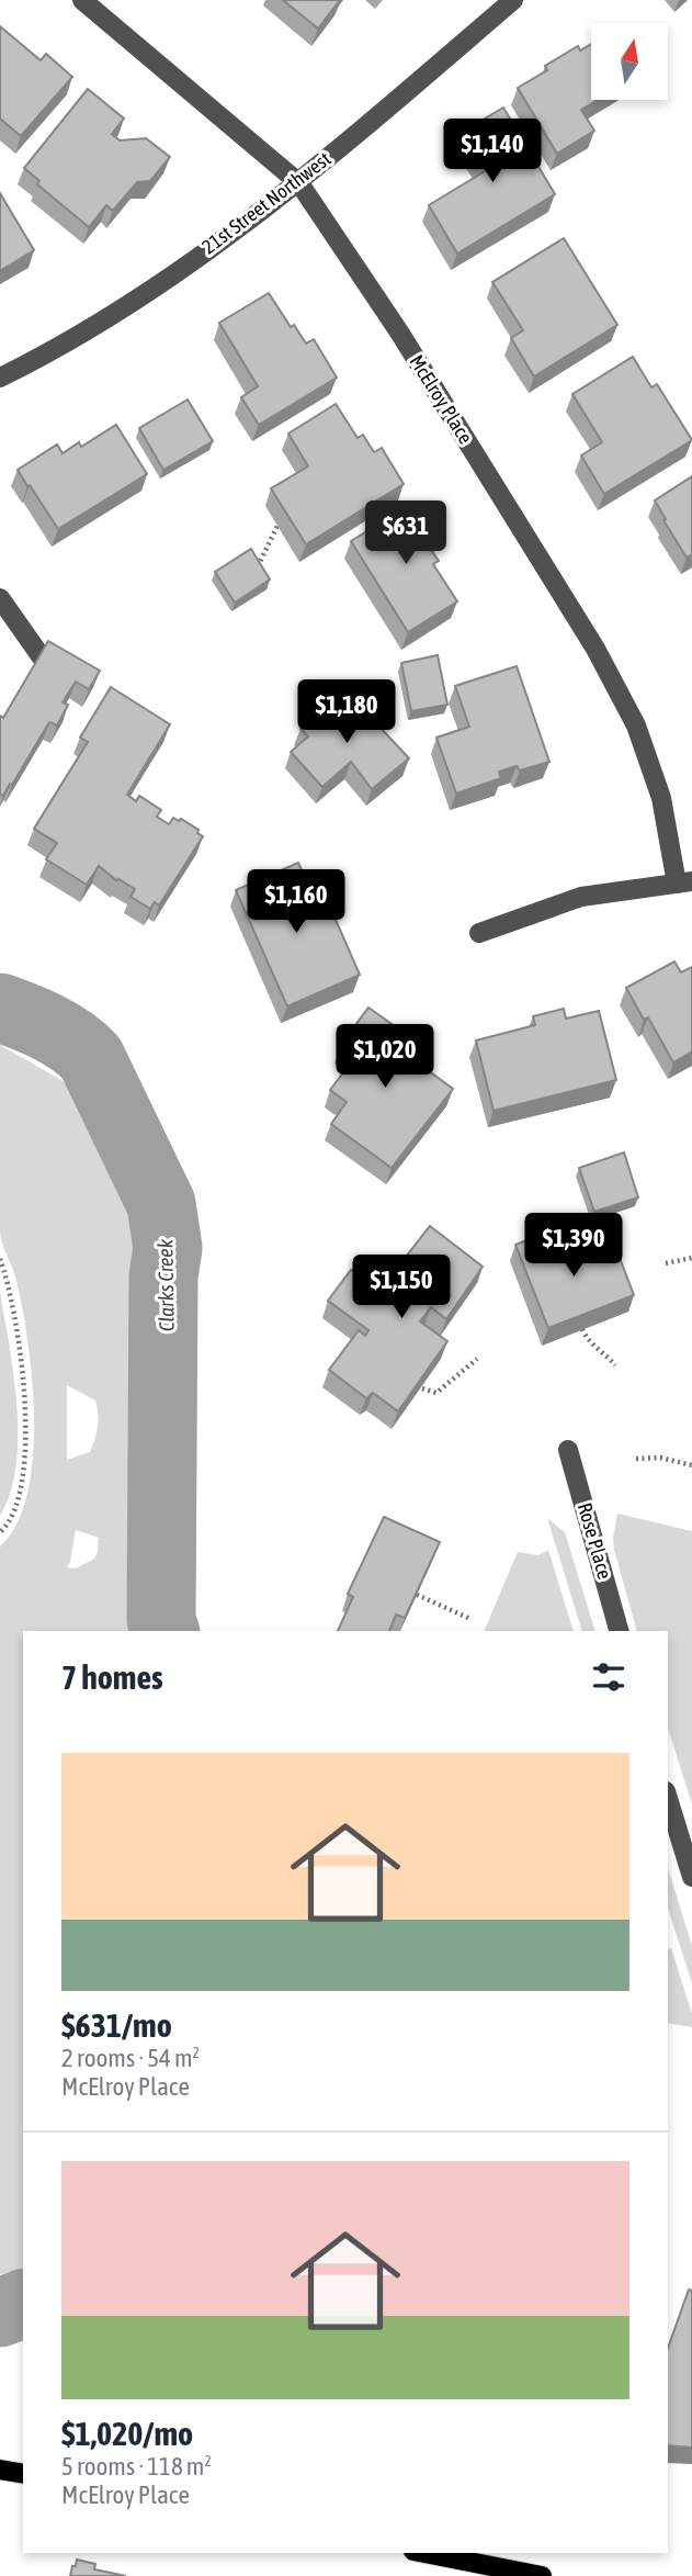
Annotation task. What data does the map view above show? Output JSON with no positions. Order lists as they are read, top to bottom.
{
  "streets": {
    "street": ["21st Street Northwest", "McElroy Place", "Rose Place"]
  },
  "crossings": [
    ["21st Street Northwest", "McElroy Place"]
  ],
  "water": ["Clarks Creek"],
  "north": "top",
  "page": {
    "price": [
      "$1,140",
      "$631",
      "$1,180",
      "$1,160",
      "$1,020",
      "$1,390",
      "$1,150"
    ],
    "heading": "7 homes",
    "list": [
      {
        "name": "$631/mo",
        "note": "2 rooms · 54 m² · McElroy Place"
      },
      {
        "name": "$1,020/mo",
        "note": "5 rooms · 118 m² · McElroy Place"
      }
    ]
  }
}
